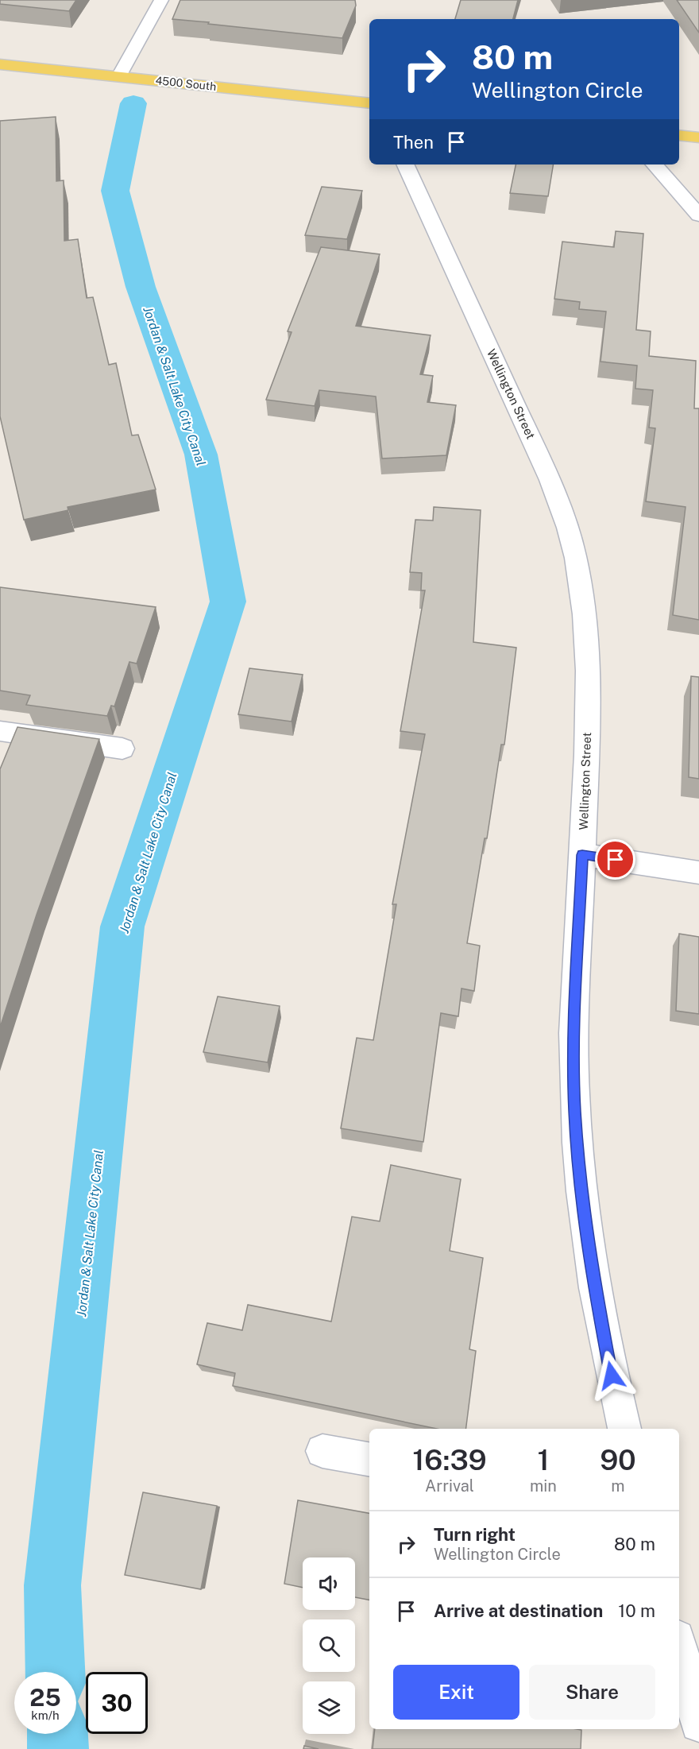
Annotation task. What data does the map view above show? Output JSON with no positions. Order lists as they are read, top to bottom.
{
  "streets": {
    "main road": ["4500 South"],
    "street": ["Wellington Street"]
  },
  "water": ["Jordan & Salt Lake City Canal"],
  "page": {
    "turn": ["80 m", "Wellington Circle"],
    "then": "Then",
    "eta": [
      "16:39",
      "Arrival",
      "1",
      "min",
      "90",
      "m"
    ],
    "list": [
      {
        "name": "Turn right",
        "note": "Wellington Circle",
        "value": "80 m"
      },
      {
        "name": "Arrive at destination",
        "value": "10 m"
      }
    ],
    "buttons": ["Exit", "Share"],
    "speed": "25 km/h",
    "limit": "30"
  }
}
